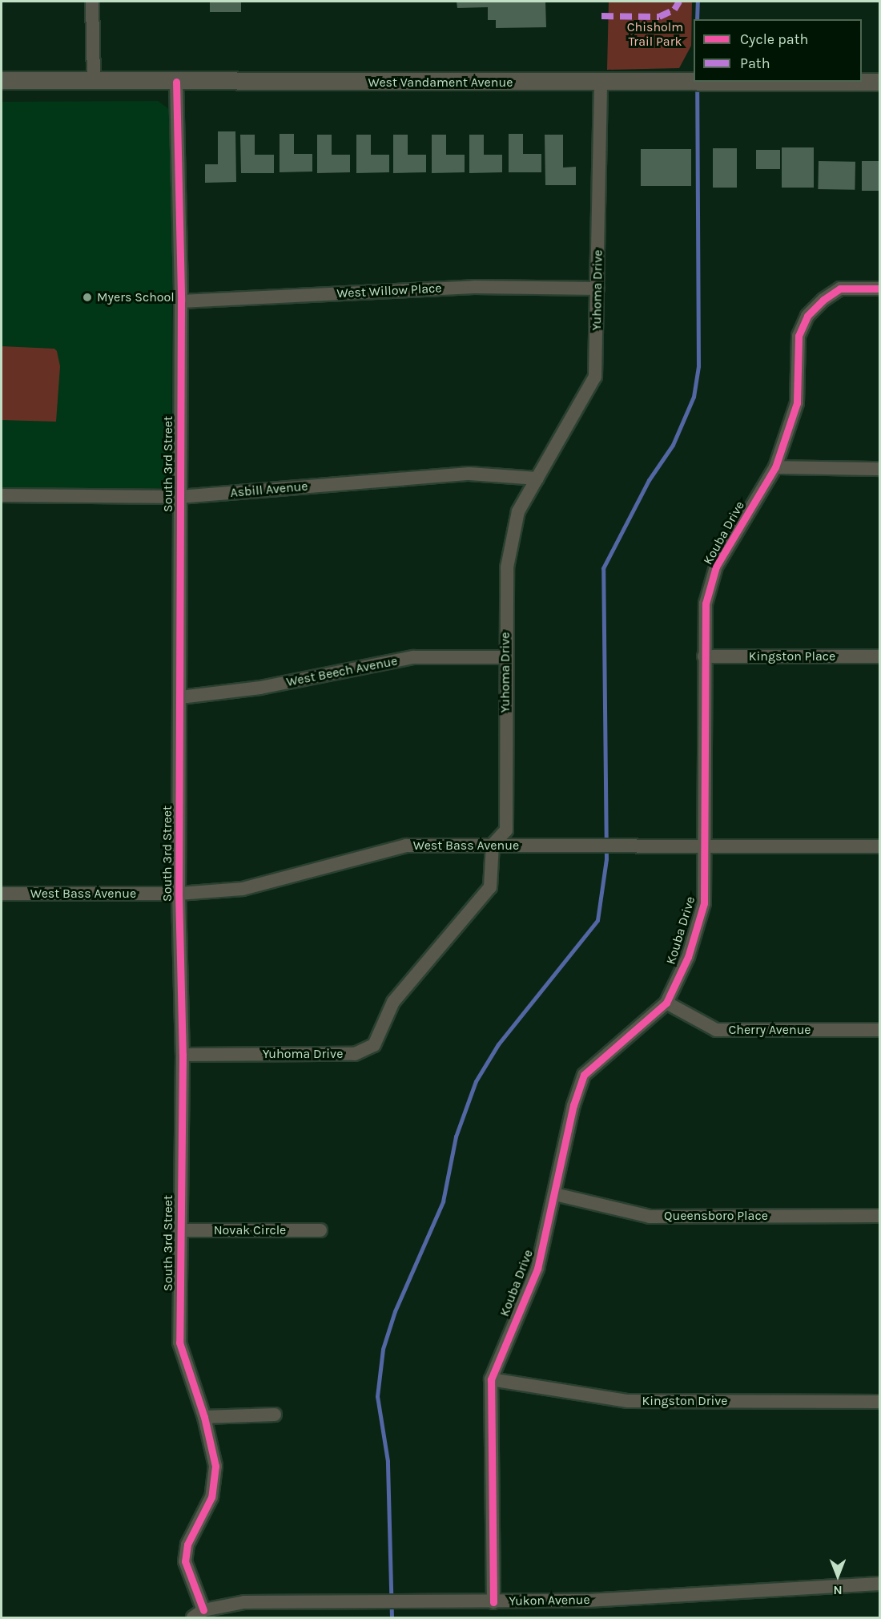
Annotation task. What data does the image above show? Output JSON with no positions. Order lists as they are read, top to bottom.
{
  "streets": {
    "street": [
      "West Vandament Avenue",
      "Yuhoma Drive",
      "West Willow Place",
      "South 3rd Street",
      "Asbill Avenue",
      "Kouba Drive",
      "Kingston Place",
      "West Beech Avenue",
      "West Bass Avenue",
      "Cherry Avenue",
      "Queensboro Place",
      "Novak Circle",
      "Kingston Drive",
      "Yukon Avenue"
    ]
  },
  "crossings": [
    ["West Vandament Avenue", "Yuhoma Drive"],
    ["West Vandament Avenue", "South 3rd Street"],
    ["Yuhoma Drive", "West Willow Place"],
    ["Yuhoma Drive", "South 3rd Street"],
    ["Yuhoma Drive", "Asbill Avenue"],
    ["Yuhoma Drive", "West Beech Avenue"],
    ["Yuhoma Drive", "West Bass Avenue"],
    ["West Willow Place", "South 3rd Street"],
    ["South 3rd Street", "Asbill Avenue"],
    ["South 3rd Street", "West Beech Avenue"],
    ["South 3rd Street", "West Bass Avenue"],
    ["South 3rd Street", "Novak Circle"],
    ["South 3rd Street", "Yukon Avenue"],
    ["Kouba Drive", "Kingston Place"],
    ["Kouba Drive", "West Bass Avenue"],
    ["Kouba Drive", "Cherry Avenue"],
    ["Kouba Drive", "Queensboro Place"],
    ["Kouba Drive", "Kingston Drive"],
    ["Kouba Drive", "Yukon Avenue"]
  ],
  "parks": ["Chisholm Trail Park"],
  "places": ["Myers School"],
  "legend": ["Cycle path", "Path"],
  "north": "bottom"
}
